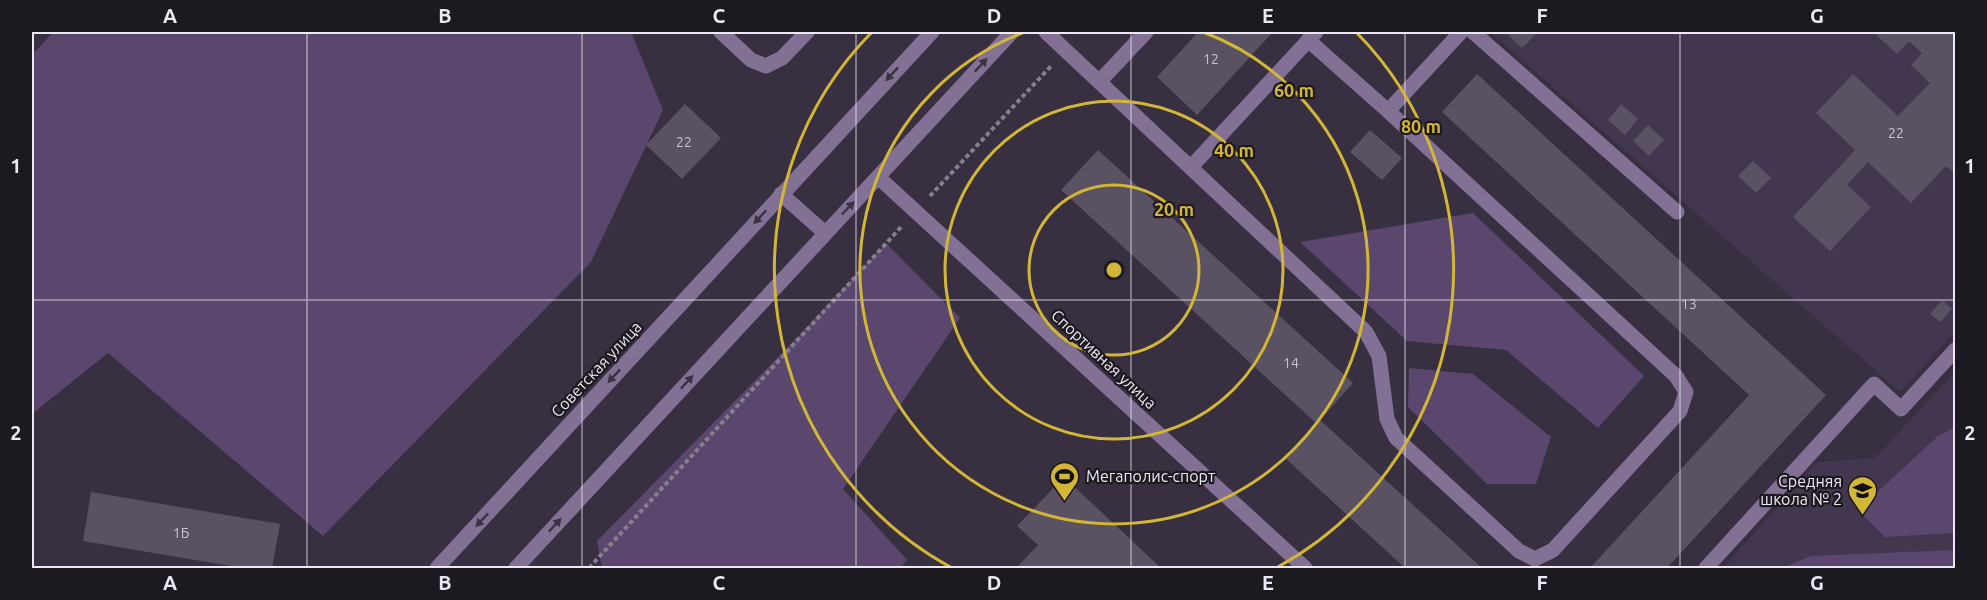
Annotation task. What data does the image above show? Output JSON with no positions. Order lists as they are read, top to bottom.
{
  "streets": {
    "street": ["Спортивная улица", "Советская улица"]
  },
  "places": {
    "sports": ["Мегаполис-спорт"],
    "school or university": ["Средняя школа № 2"]
  },
  "house_numbers": [
    "12",
    "22",
    "22",
    "13",
    "14",
    "1Б"
  ],
  "grid": {
    "columns": [
      "A",
      "B",
      "C",
      "D",
      "E",
      "F",
      "G"
    ],
    "rows": ["1", "2"]
  },
  "rings": [
    "60 m",
    "80 m",
    "40 m",
    "20 m"
  ]
}
